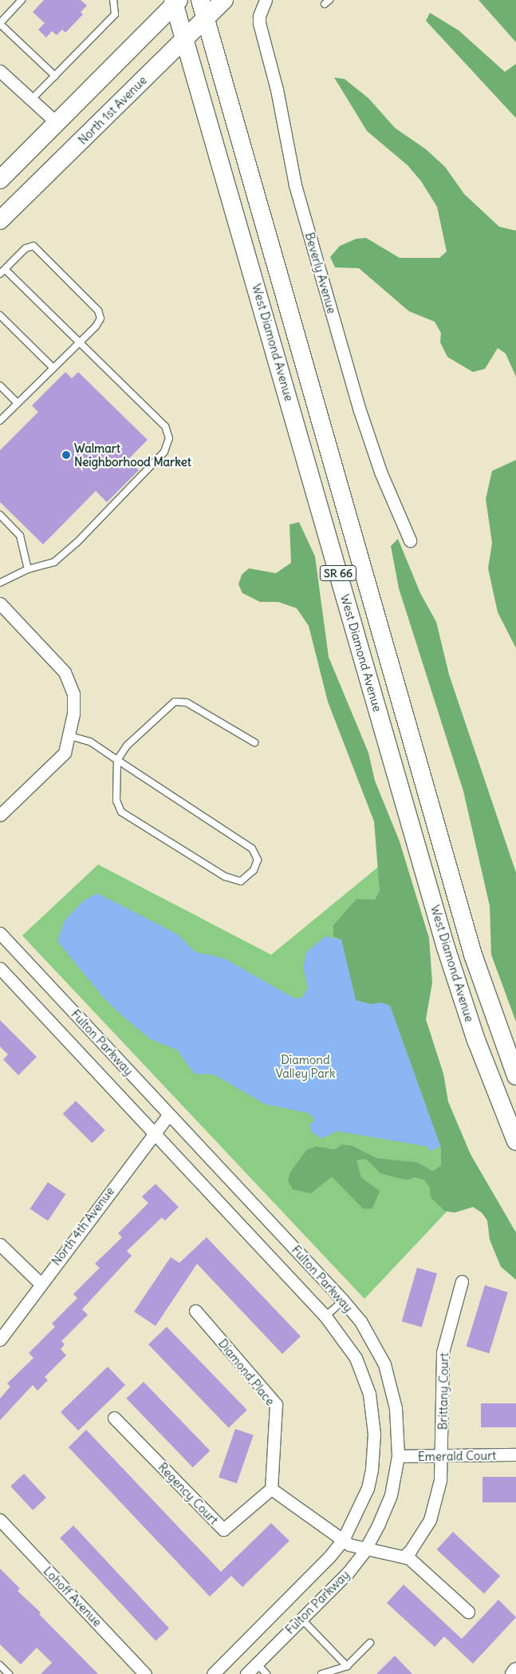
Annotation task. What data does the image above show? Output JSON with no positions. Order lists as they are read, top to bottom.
{
  "streets": {
    "main road": ["North 1st Avenue", "West Diamond Avenue", "SR 66"],
    "street": [
      "Beverly Avenue",
      "Fulton Parkway",
      "North 4th Avenue",
      "Diamond Place",
      "Brittany Court",
      "Emerald Court",
      "Regency Court",
      "Lohoff Avenue"
    ]
  },
  "crossings": [
    ["North 1st Avenue", "West Diamond Avenue"],
    ["Fulton Parkway", "North 4th Avenue"],
    ["Fulton Parkway", "Emerald Court"],
    ["Diamond Place", "Regency Court"],
    ["Brittany Court", "Emerald Court"]
  ],
  "parks": ["Diamond Valley Park"],
  "places": ["Walmart Neighborhood Market"]
}
